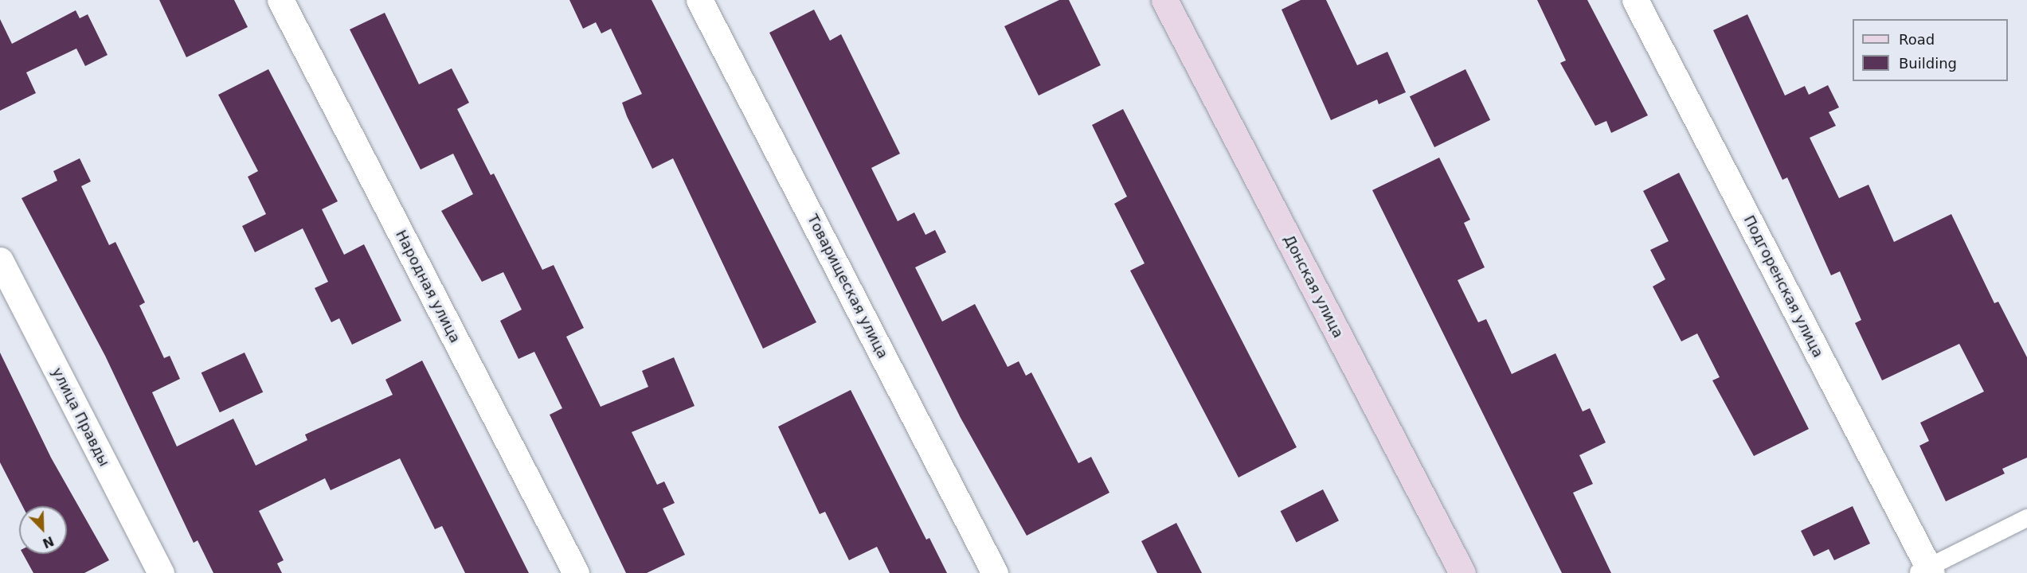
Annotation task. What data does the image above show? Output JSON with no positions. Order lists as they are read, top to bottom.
{
  "streets": {
    "street": [
      "Народная улица",
      "Товарищеская улица",
      "Донская улица",
      "Подгоренская улица",
      "улица Правды"
    ]
  },
  "legend": ["Road", "Building"],
  "north": "bottom right"
}
